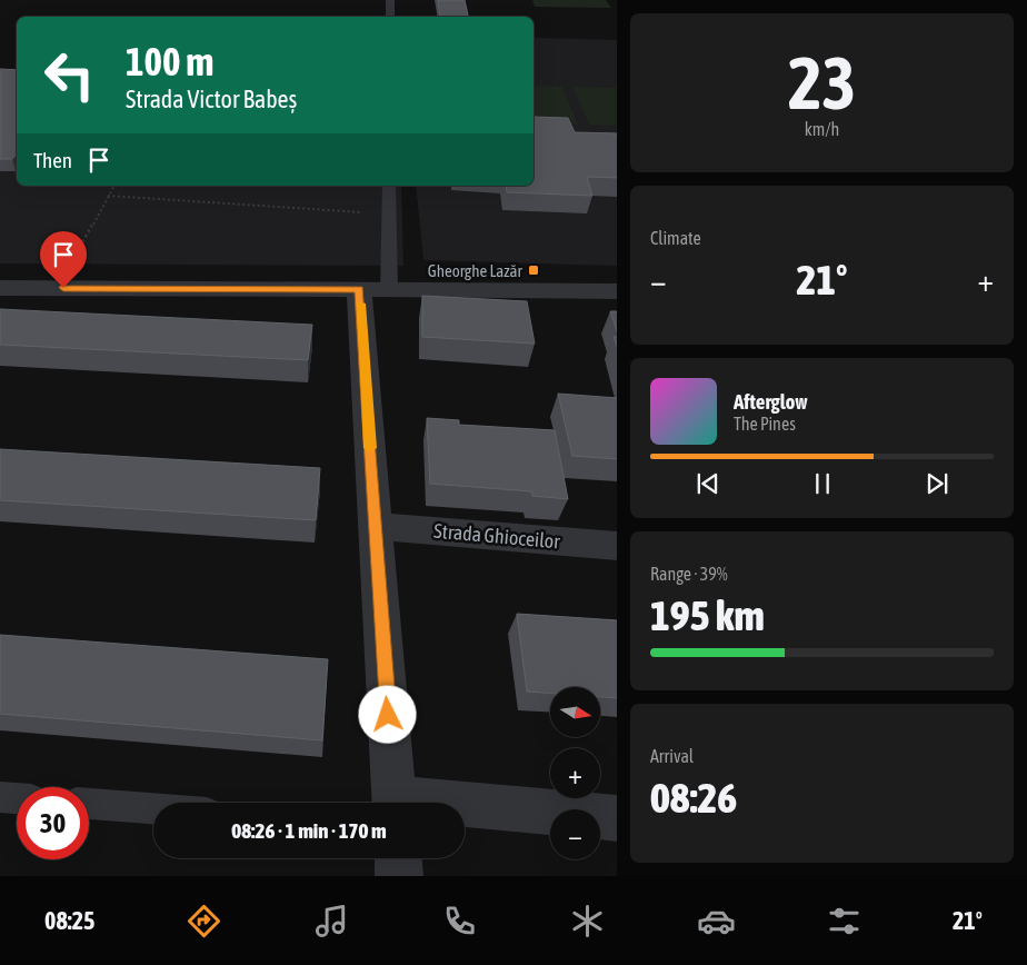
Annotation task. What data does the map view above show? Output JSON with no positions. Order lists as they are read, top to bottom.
{
  "streets": {
    "street": ["Strada Ghioceilor"]
  },
  "places": {
    "transit": ["Gheorghe Lazăr"]
  },
  "north": "right",
  "page": {
    "tile": [
      ["23", "km/h"],
      "Climate",
      ["Range · 39%", "195 km"],
      ["Arrival", "08:26"]
    ],
    "turn": ["100 m", "Strada Victor Babeș"],
    "then": "Then",
    "heat": ["−", "21°", "+"],
    "song": ["Afterglow", "The Pines"],
    "map_buttons": ["+", "−"],
    "limit": "30",
    "trip": "08:26 · 1 min · 170 m",
    "tabs": ["08:25", "21°"]
  }
}
